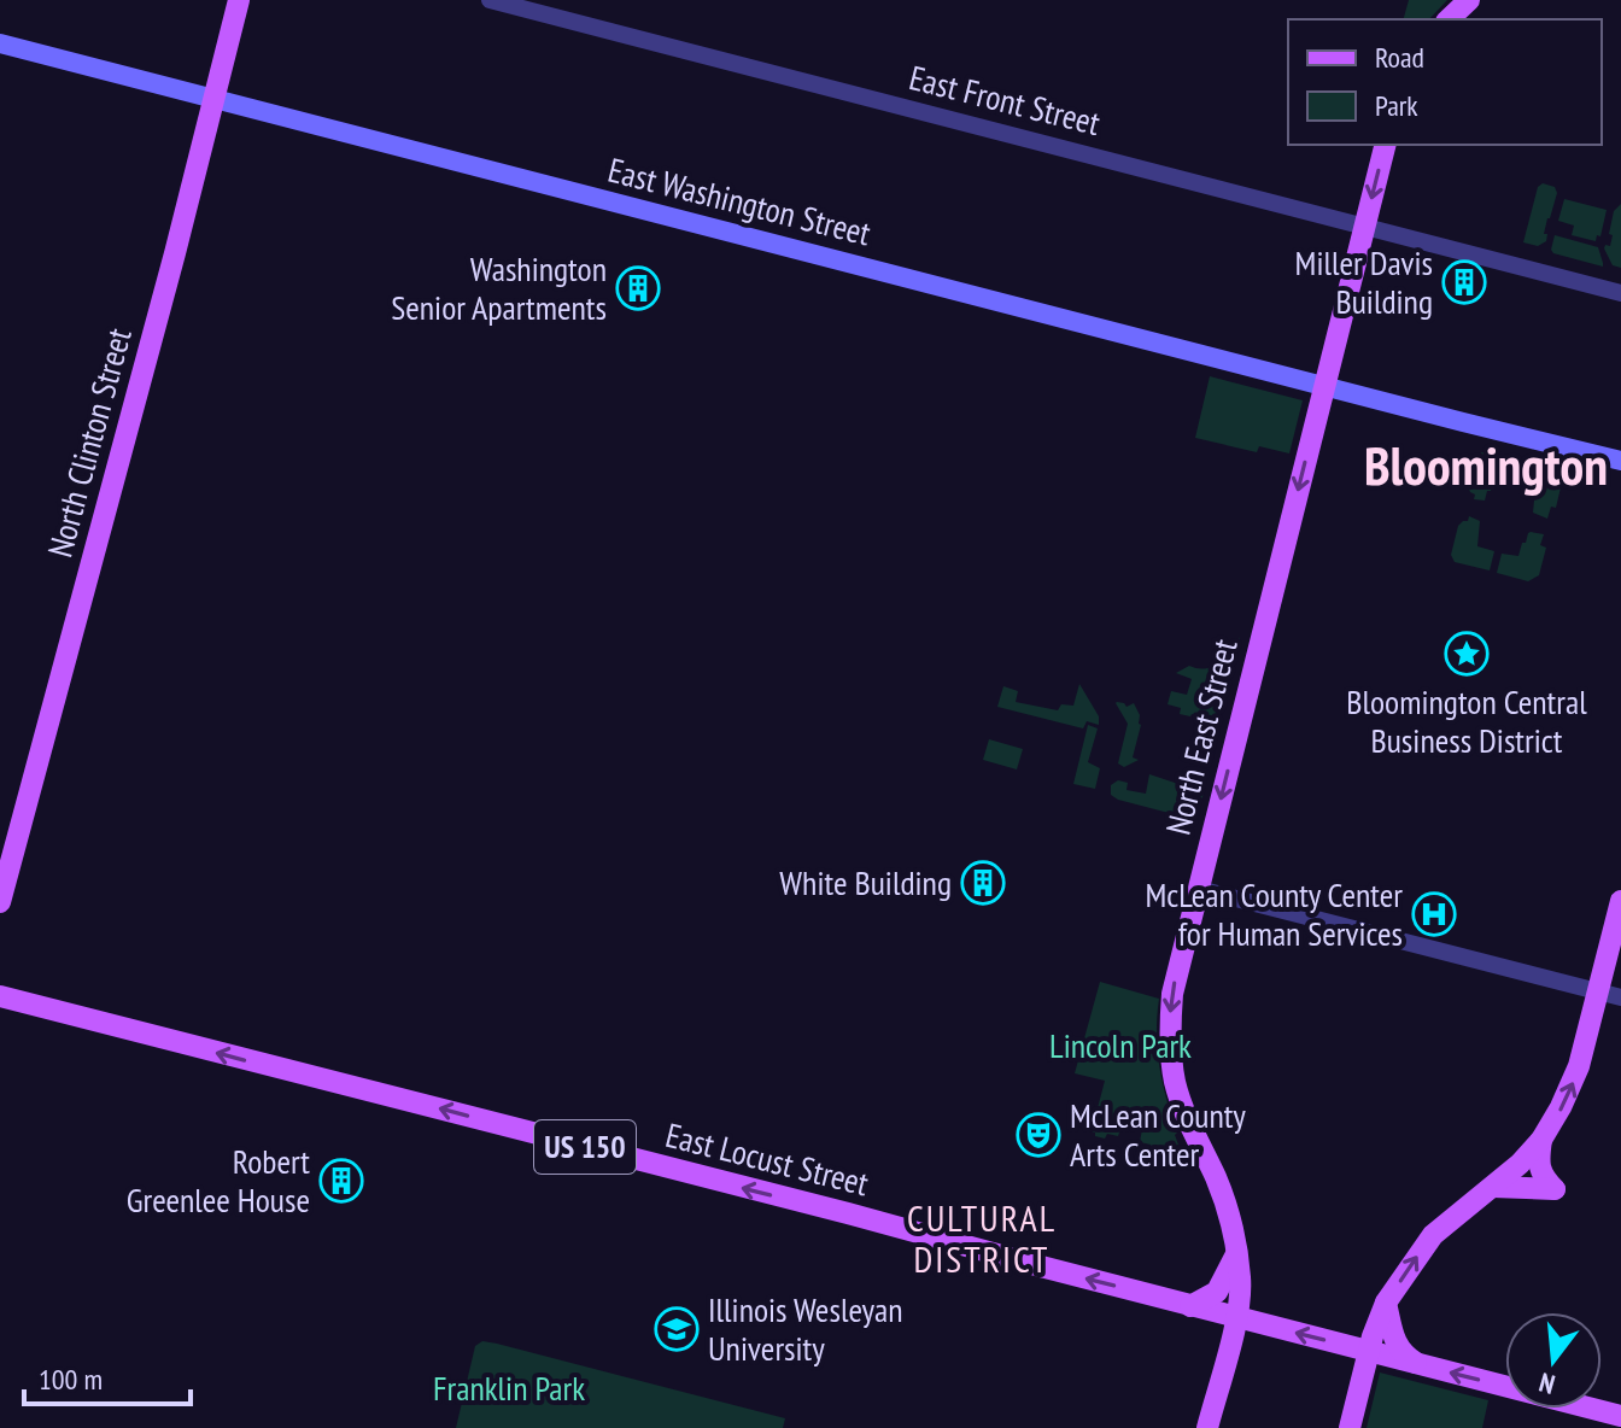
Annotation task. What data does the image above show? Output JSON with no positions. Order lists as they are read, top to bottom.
{
  "streets": {
    "main road": [
      "East Washington Street",
      "North Clinton Street",
      "North East Street",
      "US 150",
      "East Locust Street"
    ],
    "street": ["East Front Street"]
  },
  "crossings": [
    ["East Front Street", "North East Street"],
    ["East Washington Street", "North Clinton Street"],
    ["East Washington Street", "North East Street"],
    ["North East Street", "US 150"],
    ["North East Street", "East Locust Street"],
    ["US 150", "East Locust Street"]
  ],
  "one_way": ["North East Street", "East Locust Street"],
  "districts": ["Bloomington", "CULTURAL DISTRICT"],
  "parks": ["Lincoln Park", "Franklin Park"],
  "places": {
    "building": [
      "Miller Davis Building",
      "Washington Senior Apartments",
      "White Building",
      "Robert Greenlee House"
    ],
    "place": ["Bloomington Central Business District"],
    "hospital": ["McLean County Center for Human Services"],
    "theatre": ["McLean County Arts Center"],
    "school or university": ["Illinois Wesleyan University"]
  },
  "legend": ["Road", "Park"],
  "scale_bar": "100 m",
  "north": "bottom"
}
